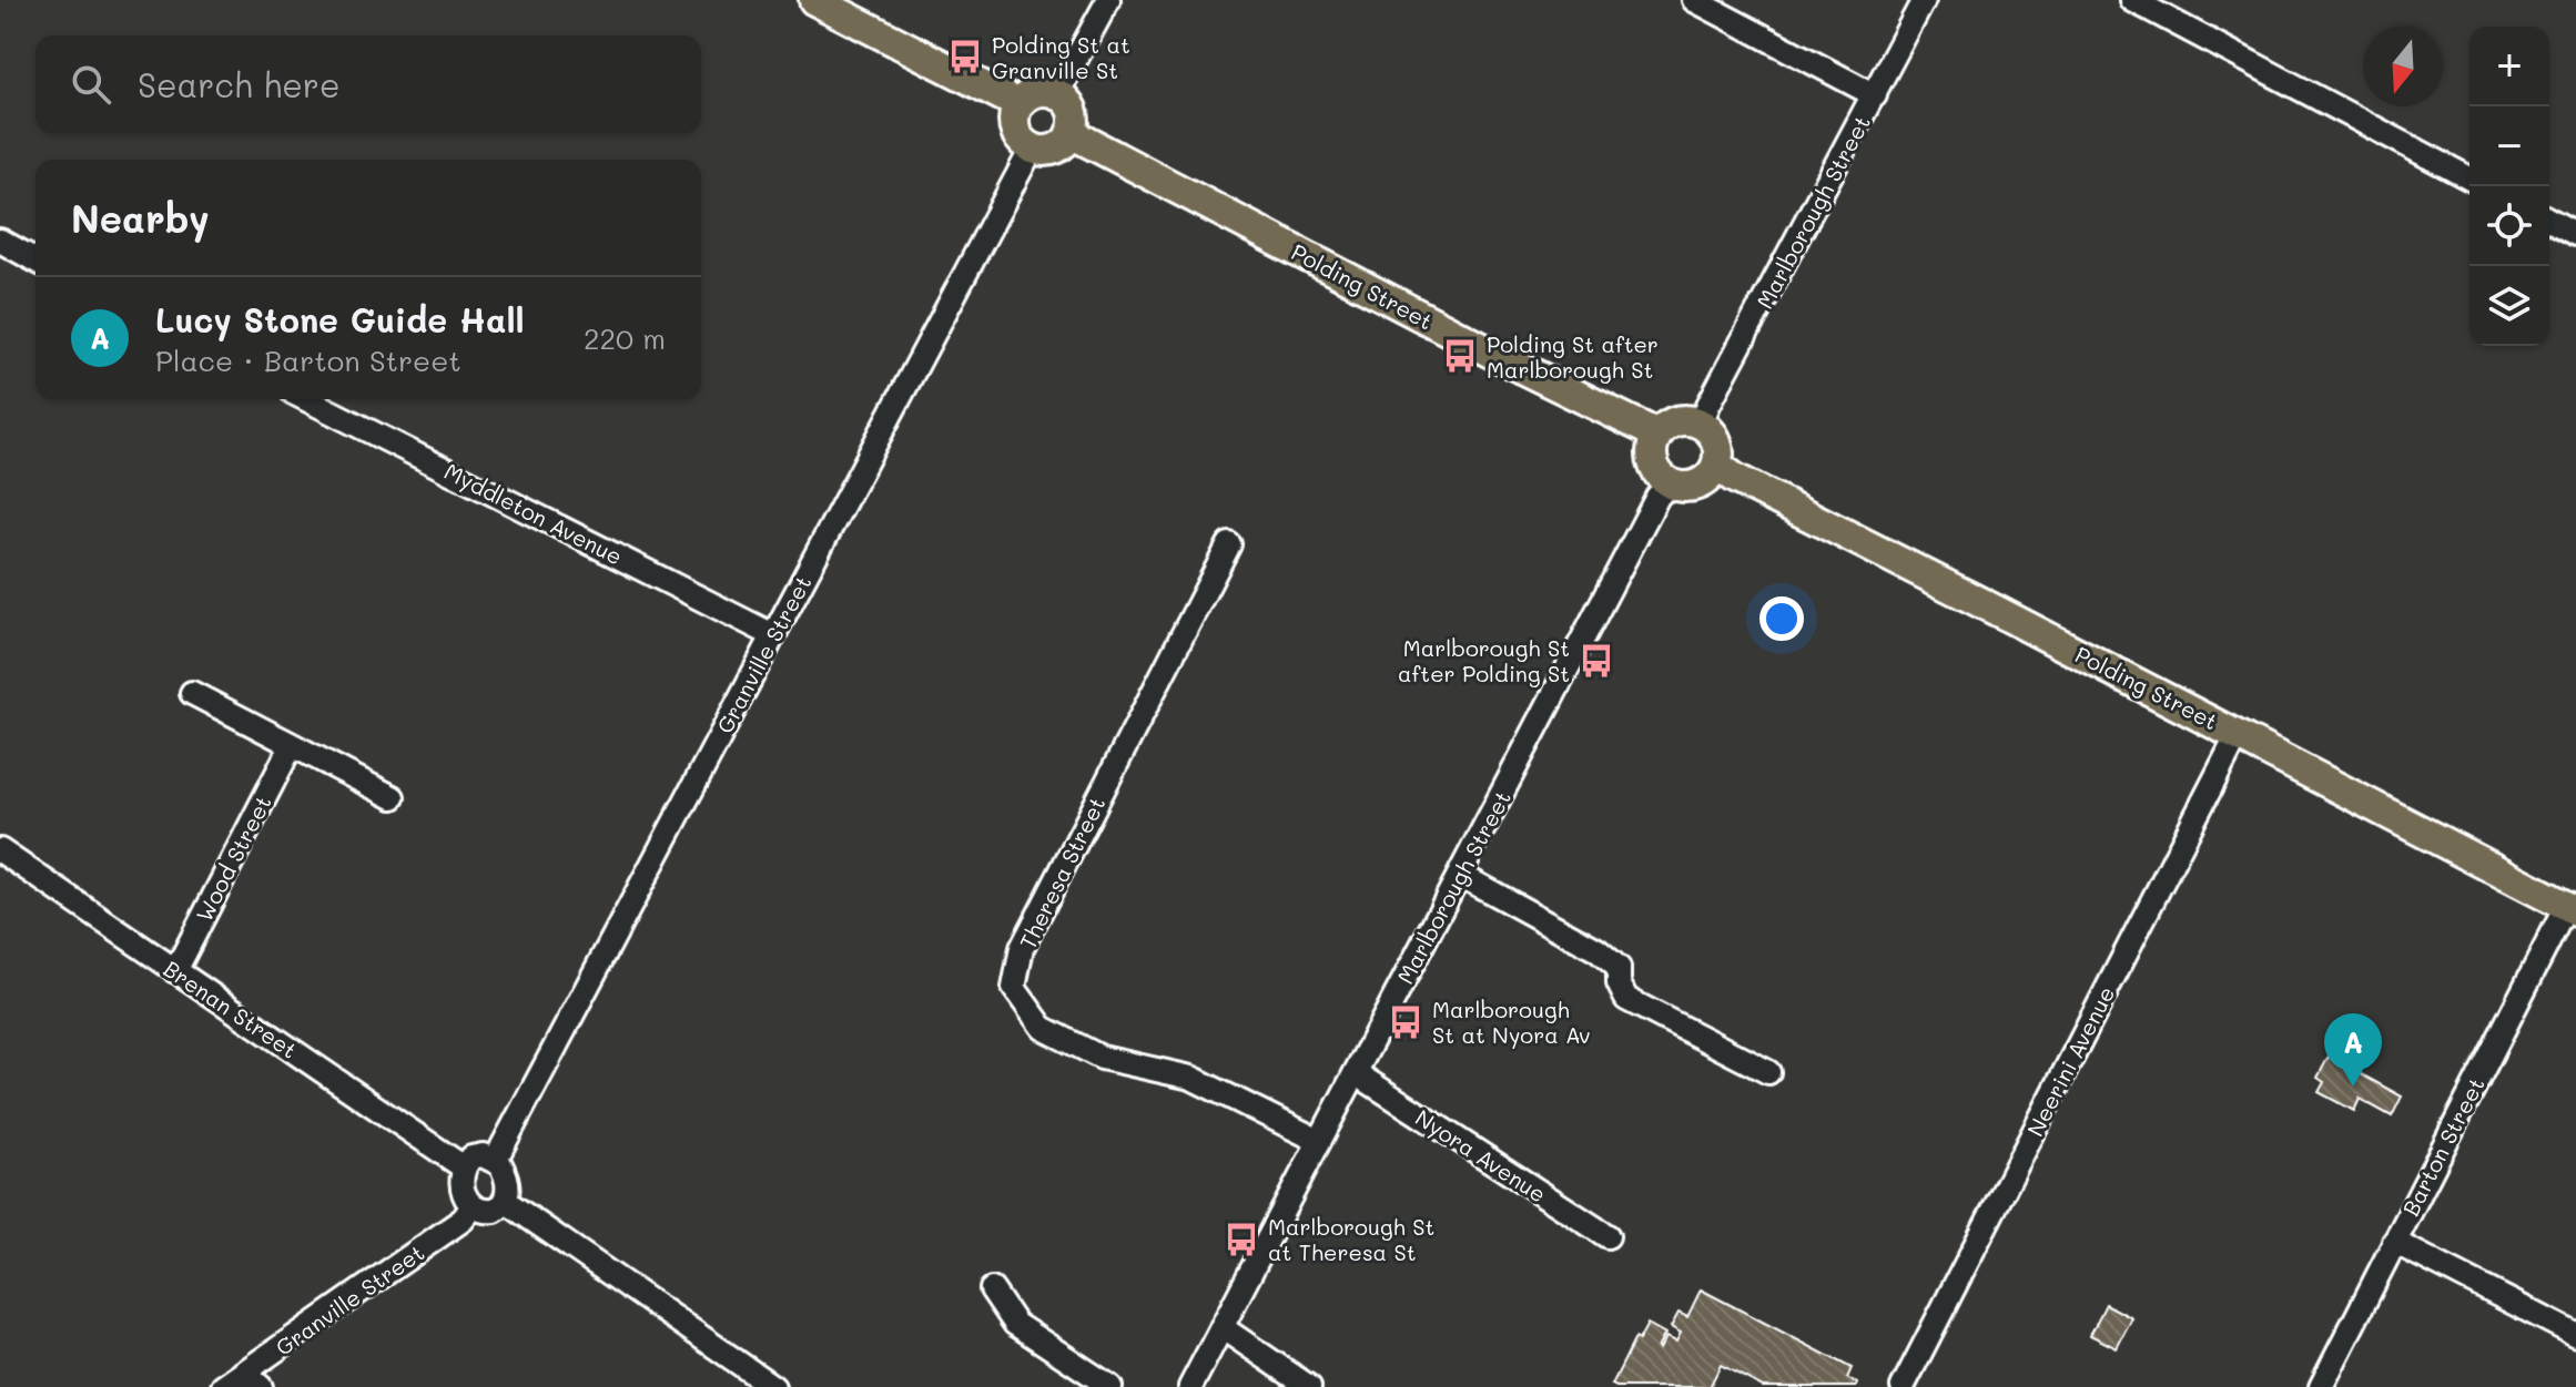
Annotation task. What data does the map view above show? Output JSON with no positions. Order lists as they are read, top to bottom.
{
  "streets": {
    "main road": ["Polding Street"],
    "street": [
      "Marlborough Street",
      "Myddleton Avenue",
      "Granville Street",
      "Wood Street",
      "Theresa Street",
      "Brenan Street",
      "Neerini Avenue",
      "Barton Street",
      "Nyora Avenue"
    ]
  },
  "crossings": [
    ["Marlborough Street", "Polding Street"],
    ["Marlborough Street", "Theresa Street"],
    ["Marlborough Street", "Nyora Avenue"],
    ["Polding Street", "Granville Street"],
    ["Polding Street", "Neerini Avenue"],
    ["Polding Street", "Barton Street"],
    ["Myddleton Avenue", "Granville Street"],
    ["Granville Street", "Brenan Street"],
    ["Wood Street", "Brenan Street"]
  ],
  "places": {
    "bus stop": [
      "Polding St at Granville St",
      "Polding St after Marlborough St",
      "Marlborough St after Polding St",
      "Marlborough St at Nyora Av",
      "Marlborough St at Theresa St"
    ]
  },
  "north": "bottom",
  "page": {
    "map_buttons": ["+", "−"],
    "search": "Search here",
    "heading": "Nearby",
    "list": [
      {
        "mark": "A",
        "name": "Lucy Stone Guide Hall",
        "note": "Place · Barton Street",
        "value": "220 m"
      }
    ],
    "pins": "A"
  }
}
